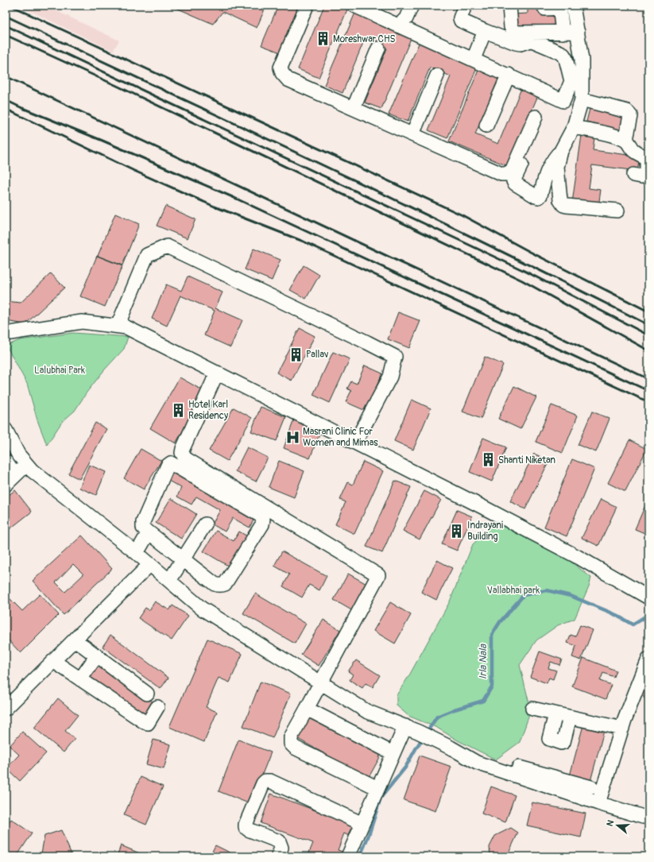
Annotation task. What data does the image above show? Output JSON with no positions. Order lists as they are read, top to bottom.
{
  "water": ["Irla Nala"],
  "parks": ["Lalubhai Park", "Vallabhai park"],
  "places": {
    "building": [
      "Moreshwar CHS",
      "Pallav",
      "Hotel Karl Residency",
      "Shanti Niketan",
      "Indrayani Building"
    ],
    "hospital": ["Masrani Clinic For Women and Mimas"]
  },
  "north": "left"
}
